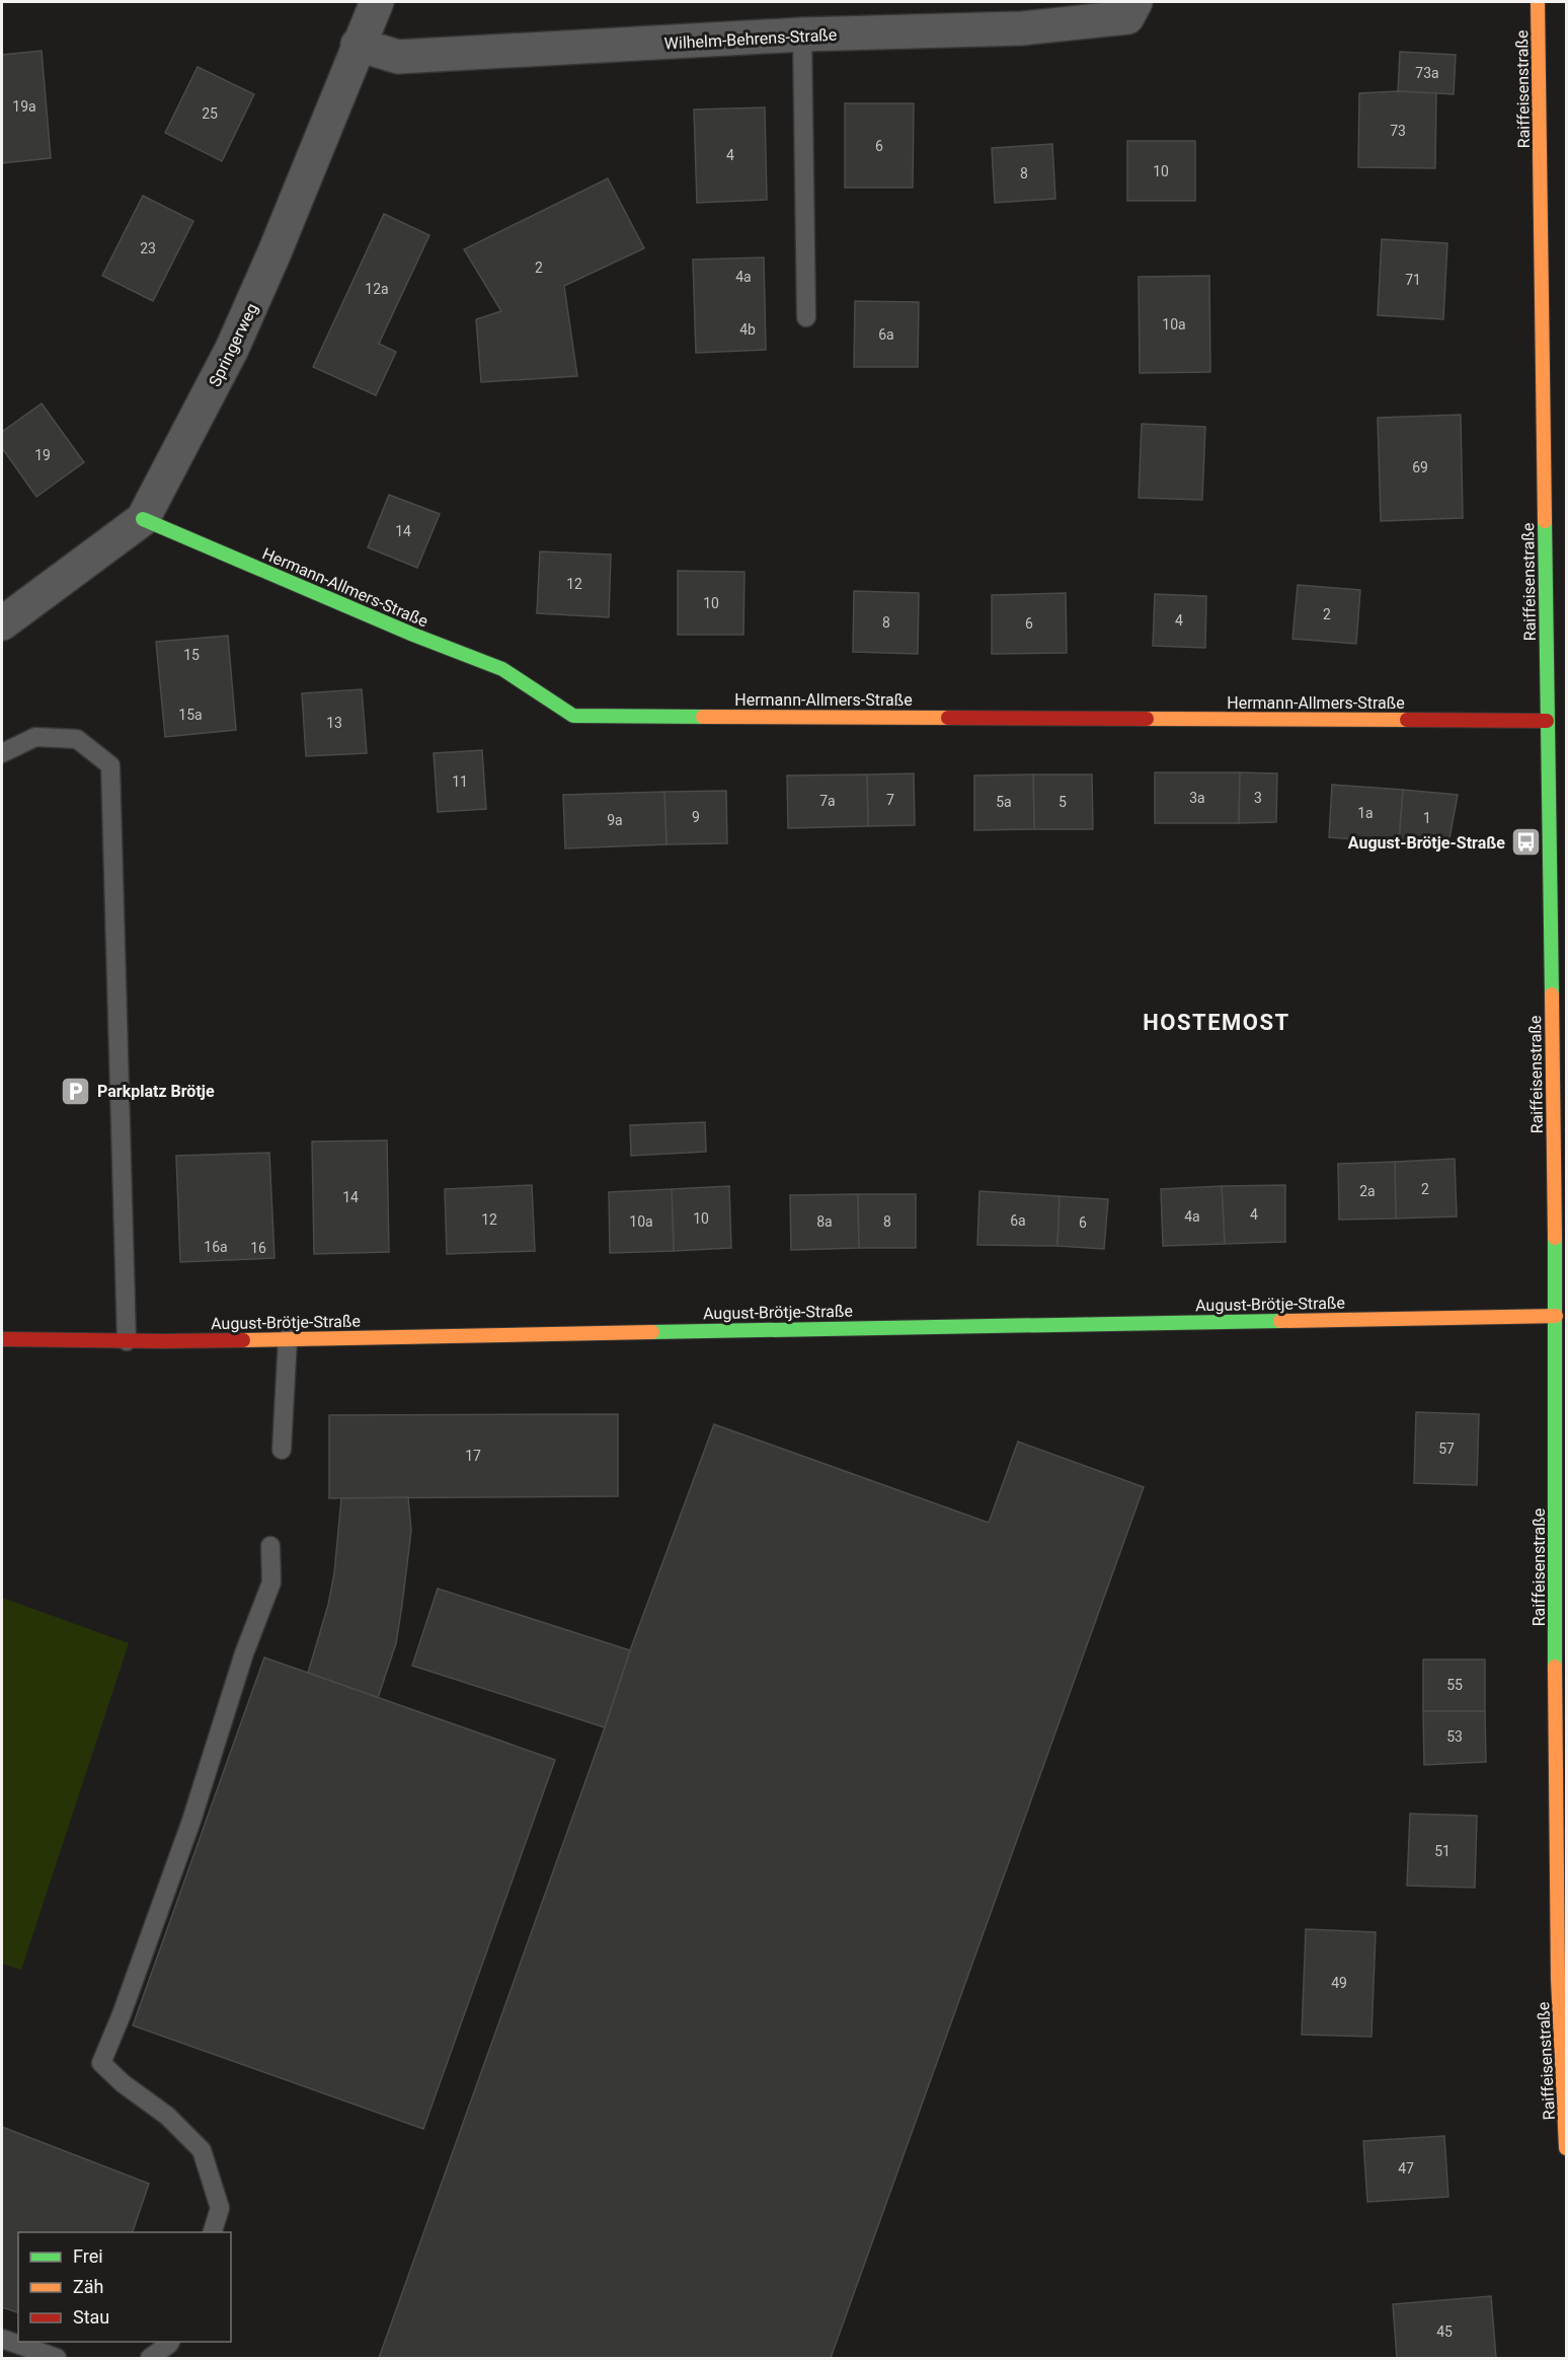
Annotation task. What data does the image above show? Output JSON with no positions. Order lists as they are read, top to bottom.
{
  "streets": {
    "street": [
      "Wilhelm-Behrens-Straße",
      "Raiffeisenstraße",
      "Springerweg",
      "Hermann-Allmers-Straße",
      "August-Brötje-Straße"
    ]
  },
  "crossings": [
    ["Wilhelm-Behrens-Straße", "Springerweg"],
    ["Raiffeisenstraße", "Hermann-Allmers-Straße"],
    ["Raiffeisenstraße", "August-Brötje-Straße"],
    ["Springerweg", "Hermann-Allmers-Straße"]
  ],
  "districts": ["HOSTEMOST"],
  "places": {
    "bus stop": ["August-Brötje-Straße"],
    "parking": ["Parkplatz Brötje"]
  },
  "house_numbers": [
    "73a",
    "19a",
    "25",
    "73",
    "6",
    "4",
    "10",
    "8",
    "23",
    "2",
    "4a",
    "71",
    "12a",
    "10a",
    "4b",
    "6a",
    "19",
    "69",
    "14",
    "12",
    "10",
    "2",
    "4",
    "8",
    "6",
    "15",
    "15a",
    "13",
    "11",
    "3a",
    "3",
    "7",
    "7a",
    "5a",
    "5",
    "1a",
    "9",
    "1",
    "9a",
    "2",
    "2a",
    "14",
    "4",
    "4a",
    "10",
    "12",
    "6a",
    "10a",
    "8a",
    "8",
    "6",
    "16a",
    "16",
    "57",
    "17",
    "55",
    "53",
    "51",
    "49",
    "47",
    "45"
  ],
  "legend": ["Frei", "Zäh", "Stau"]
}
